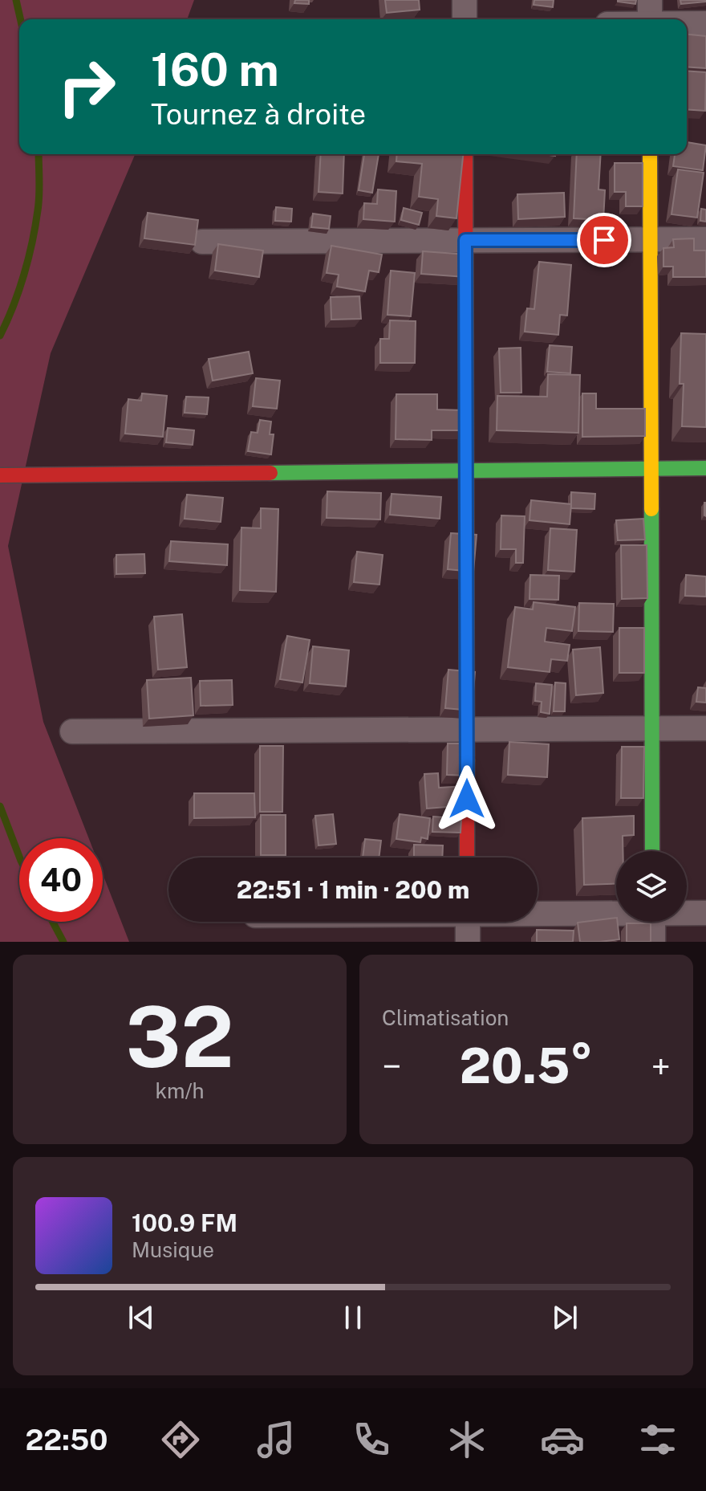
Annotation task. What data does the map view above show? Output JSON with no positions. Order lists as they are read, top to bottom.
{
  "page": {
    "turn": ["160 m", "Tournez à droite"],
    "limit": "40",
    "trip": "22:51 · 1 min · 200 m",
    "tile": [
      ["32", "km/h"],
      "Climatisation"
    ],
    "heat": ["−", "20.5°", "+"],
    "song": ["100.9 FM", "Musique"],
    "tabs": "22:50"
  }
}
